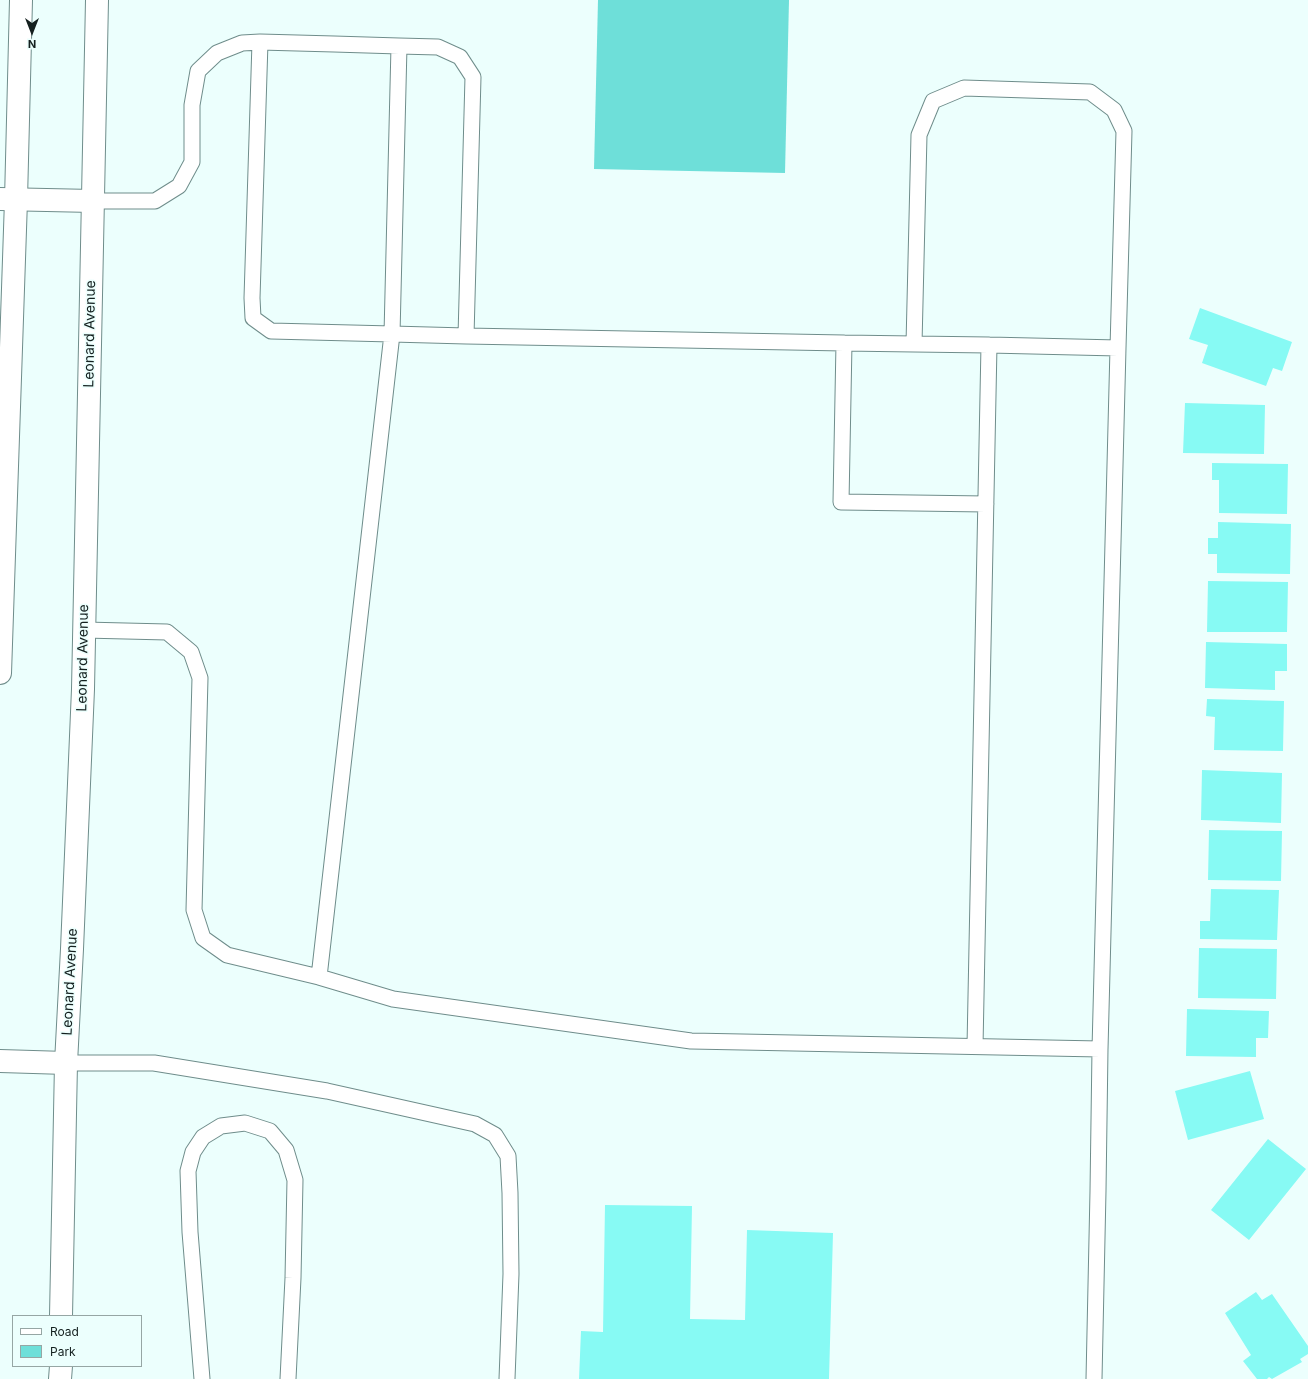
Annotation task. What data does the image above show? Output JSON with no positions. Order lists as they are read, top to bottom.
{
  "streets": {
    "street": ["Leonard Avenue"]
  },
  "legend": ["Road", "Park"],
  "north": "bottom"
}
